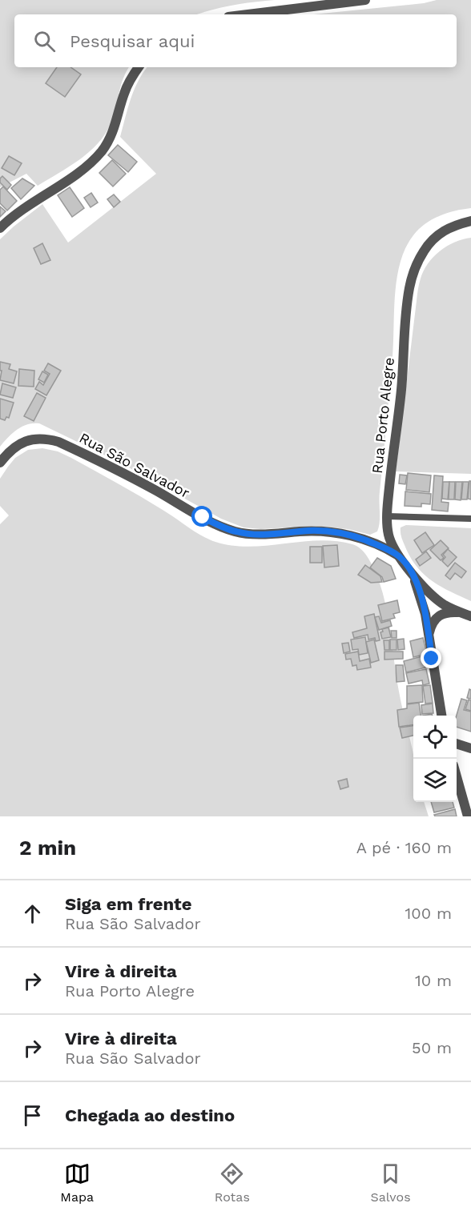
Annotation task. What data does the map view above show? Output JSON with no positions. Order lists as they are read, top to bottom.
{
  "streets": {
    "street": ["Rua Porto Alegre", "Rua São Salvador"]
  },
  "crossings": [
    ["Rua Porto Alegre", "Rua São Salvador"]
  ],
  "page": {
    "search": "Pesquisar aqui",
    "heading": ["2 min", "A pé · 160 m"],
    "list": [
      ["Siga em frente", "Rua São Salvador", "100 m"],
      ["Vire à direita", "Rua Porto Alegre", "10 m"],
      ["Vire à direita", "Rua São Salvador", "50 m"],
      "Chegada ao destino"
    ],
    "nav": ["Mapa", "Rotas", "Salvos"]
  }
}
